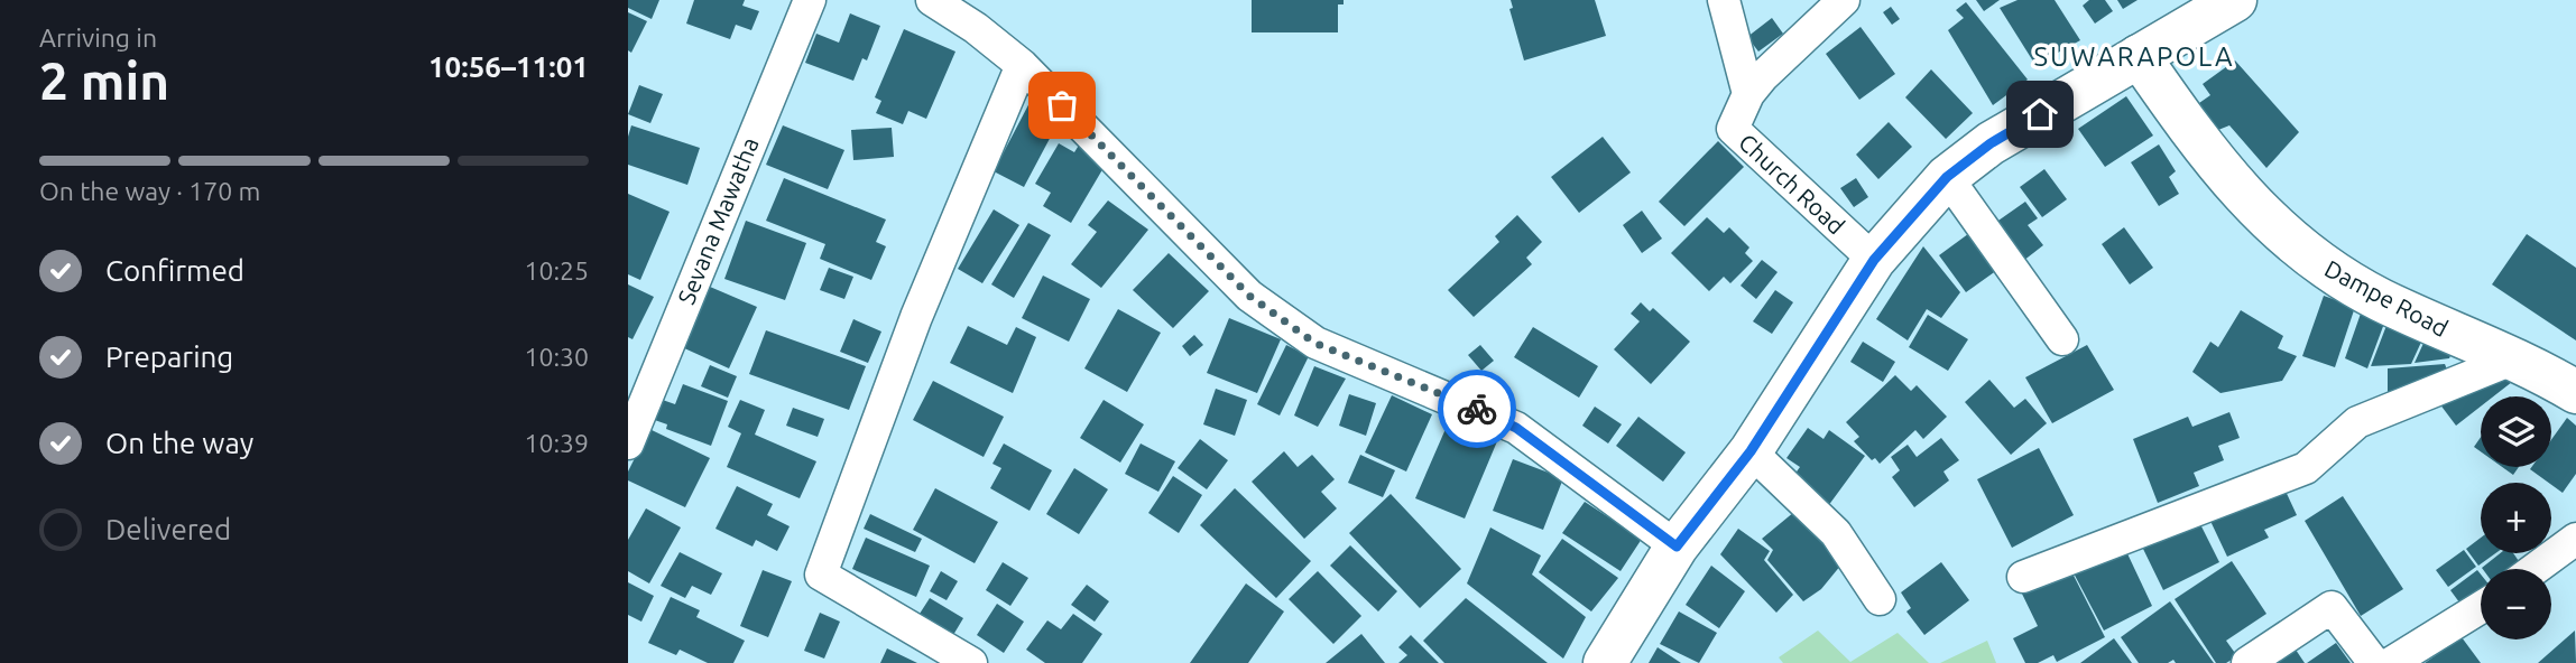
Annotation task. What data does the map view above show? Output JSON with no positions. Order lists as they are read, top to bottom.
{
  "streets": {
    "main road": ["Dampe Road"],
    "street": ["Church Road", "Sevana Mawatha"]
  },
  "districts": ["SUWARAPOLA"],
  "page": {
    "heading": ["2 min", "Arriving in", "10:56–11:01"],
    "bar": "On the way · 170 m",
    "list": [
      ["Confirmed", "10:25"],
      ["Preparing", "10:30"],
      ["On the way", "10:39"],
      "Delivered"
    ],
    "map_buttons": ["+", "−"]
  }
}
